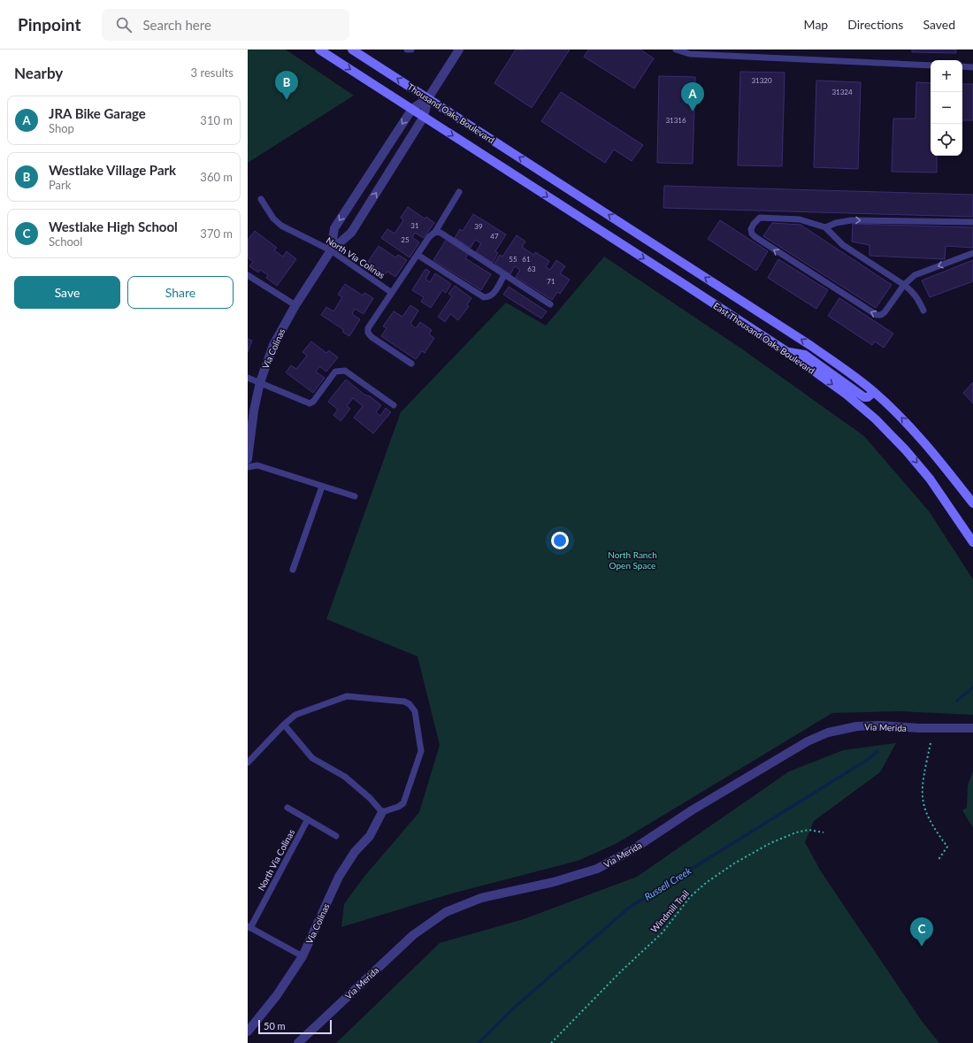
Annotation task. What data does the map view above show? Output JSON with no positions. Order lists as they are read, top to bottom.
{
  "streets": {
    "main road": ["Thousand Oaks Boulevard", "East Thousand Oaks Boulevard"],
    "street": ["Via Colinas", "Via Merida"],
    "lane": ["North Via Colinas"],
    "path": ["Windmill Trail"]
  },
  "crossings": [
    ["Thousand Oaks Boulevard", "East Thousand Oaks Boulevard"],
    ["Thousand Oaks Boulevard", "Via Colinas"],
    ["North Via Colinas", "Via Colinas"]
  ],
  "water": ["Russell Creek"],
  "parks": ["North Ranch Open Space"],
  "house_numbers": [
    "31320",
    "31324",
    "31316",
    "31",
    "39",
    "47",
    "25",
    "55",
    "61",
    "63",
    "71"
  ],
  "scale_bar": "50 m",
  "page": {
    "header": "Pinpoint",
    "search": "Search here",
    "nav": ["Map", "Directions", "Saved"],
    "heading": ["Nearby", "3 results"],
    "map_buttons": ["+", "−"],
    "pins": ["B", "A", "C"],
    "list": [
      {
        "mark": "A",
        "name": "JRA Bike Garage",
        "note": "Shop",
        "value": "310 m"
      },
      {
        "mark": "B",
        "name": "Westlake Village Park",
        "note": "Park",
        "value": "360 m"
      },
      {
        "mark": "C",
        "name": "Westlake High School",
        "note": "School",
        "value": "370 m"
      }
    ],
    "buttons": ["Save", "Share"],
    "scale": "50 m"
  }
}
